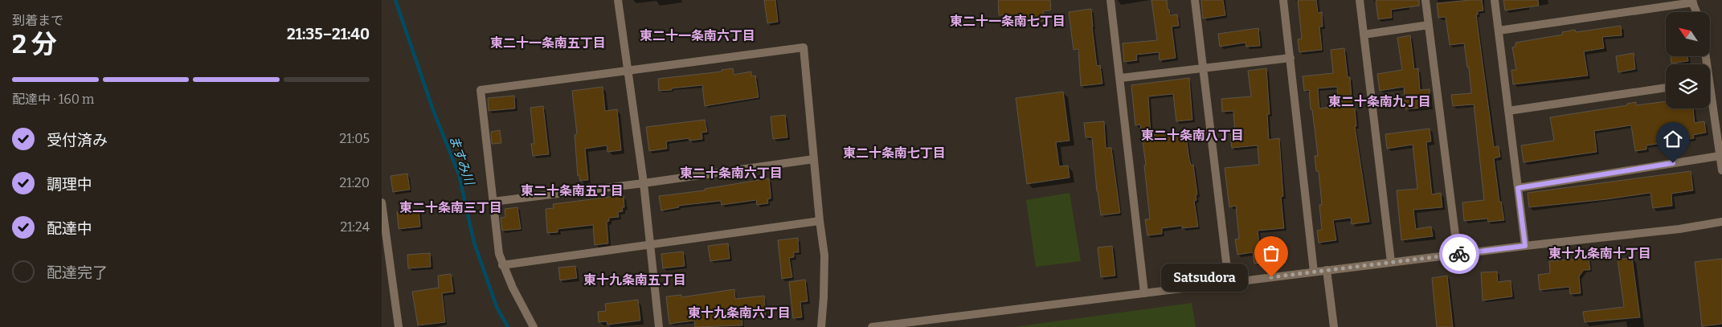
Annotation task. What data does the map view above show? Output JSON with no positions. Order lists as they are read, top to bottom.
{
  "districts": [
    "東二十一条南七丁目",
    "東二十一条南六丁目",
    "東二十一条南五丁目",
    "東二十条南九丁目",
    "東二十条南八丁目",
    "東二十条南七丁目",
    "東二十条南六丁目",
    "東二十条南五丁目",
    "東二十条南三丁目",
    "東十九条南十丁目",
    "東十九条南五丁目",
    "東十九条南六丁目"
  ],
  "water": ["ますみ川"],
  "places": ["Satsudora"],
  "north": "top left",
  "page": {
    "heading": ["2 分", "到着まで", "21:35–21:40"],
    "bar": "配達中 · 160 m",
    "list": [
      ["受付済み", "21:05"],
      ["調理中", "21:20"],
      ["配達中", "21:24"],
      "配達完了"
    ],
    "bubble": "Satsudora"
  }
}
